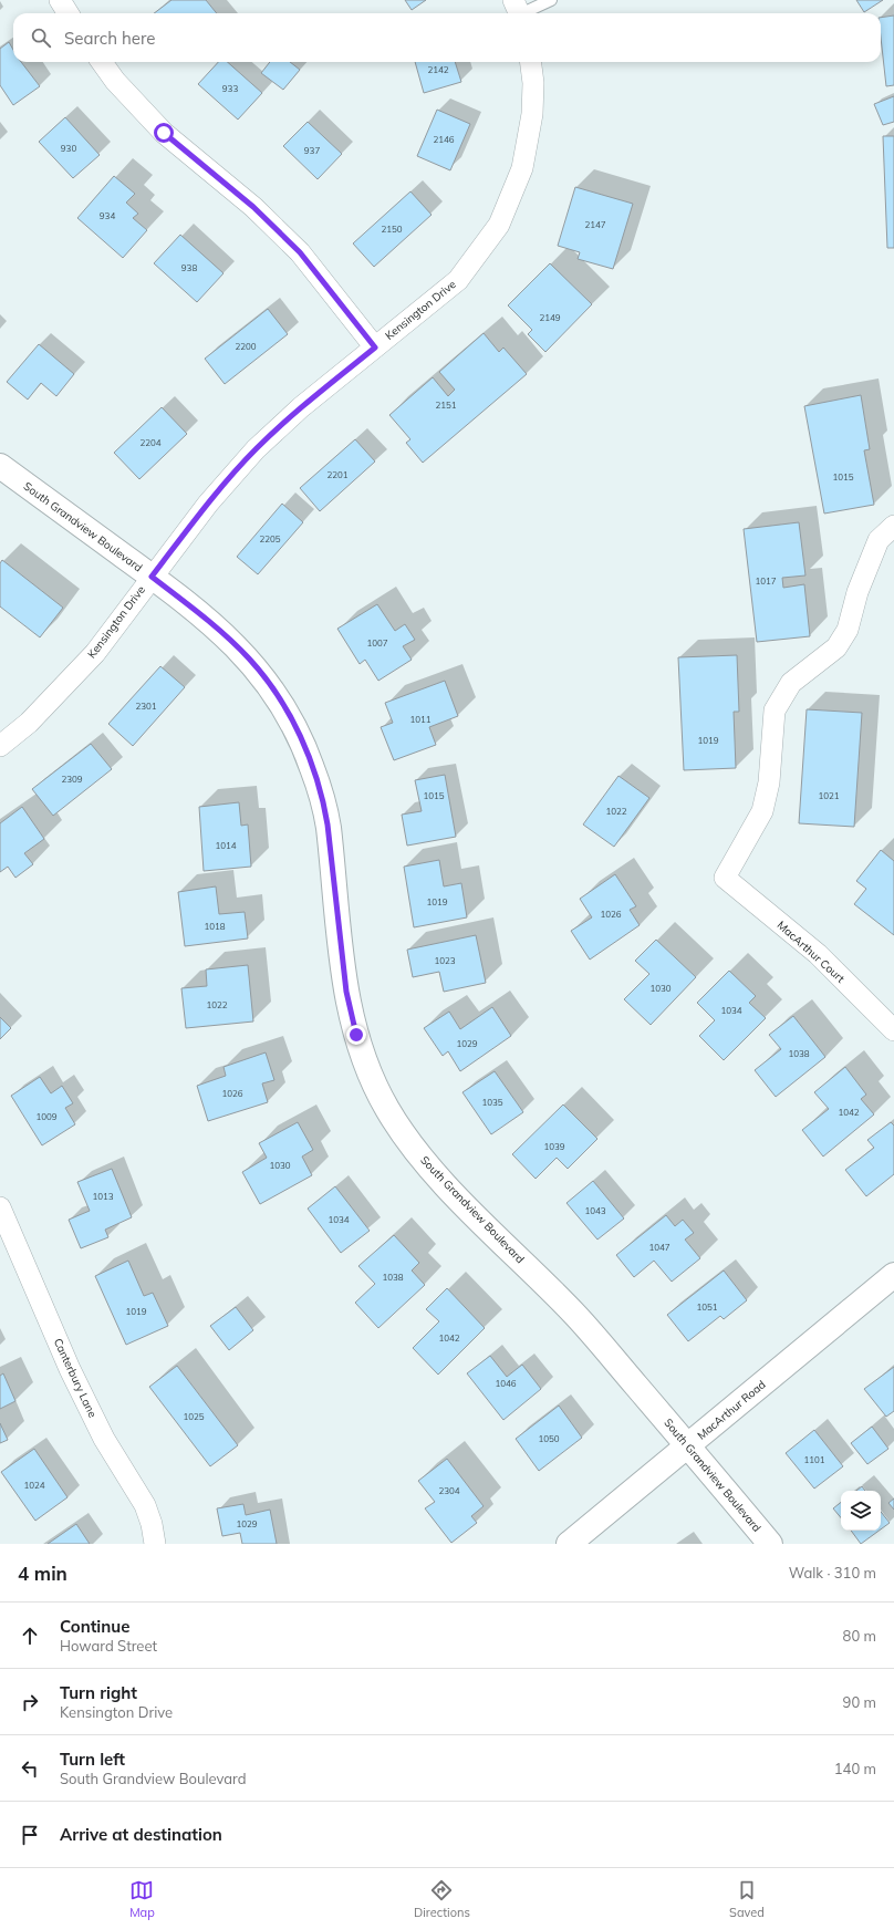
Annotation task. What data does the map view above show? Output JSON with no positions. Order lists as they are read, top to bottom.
{
  "streets": {
    "street": [
      "Kensington Drive",
      "South Grandview Boulevard",
      "MacArthur Court",
      "Canterbury Lane",
      "MacArthur Road"
    ]
  },
  "crossings": [
    ["Kensington Drive", "South Grandview Boulevard"],
    ["South Grandview Boulevard", "MacArthur Road"]
  ],
  "house_numbers": [
    "2142",
    "933",
    "2146",
    "930",
    "937",
    "934",
    "2147",
    "2150",
    "938",
    "2149",
    "2200",
    "2151",
    "2204",
    "2201",
    "1015",
    "2205",
    "1017",
    "1007",
    "2301",
    "1011",
    "1019",
    "2309",
    "1015",
    "1021",
    "1022",
    "1014",
    "1019",
    "1026",
    "1018",
    "1023",
    "1030",
    "1022",
    "1034",
    "1029",
    "1038",
    "1026",
    "1035",
    "1042",
    "1009",
    "1039",
    "1030",
    "1013",
    "1043",
    "1034",
    "1047",
    "1038",
    "1051",
    "1019",
    "1042",
    "1046",
    "1025",
    "1050",
    "1101",
    "1024",
    "2304",
    "1029"
  ],
  "page": {
    "search": "Search here",
    "heading": ["4 min", "Walk · 310 m"],
    "list": [
      ["Continue", "Howard Street", "80 m"],
      ["Turn right", "Kensington Drive", "90 m"],
      ["Turn left", "South Grandview Boulevard", "140 m"],
      "Arrive at destination"
    ],
    "nav": ["Map", "Directions", "Saved"]
  }
}
